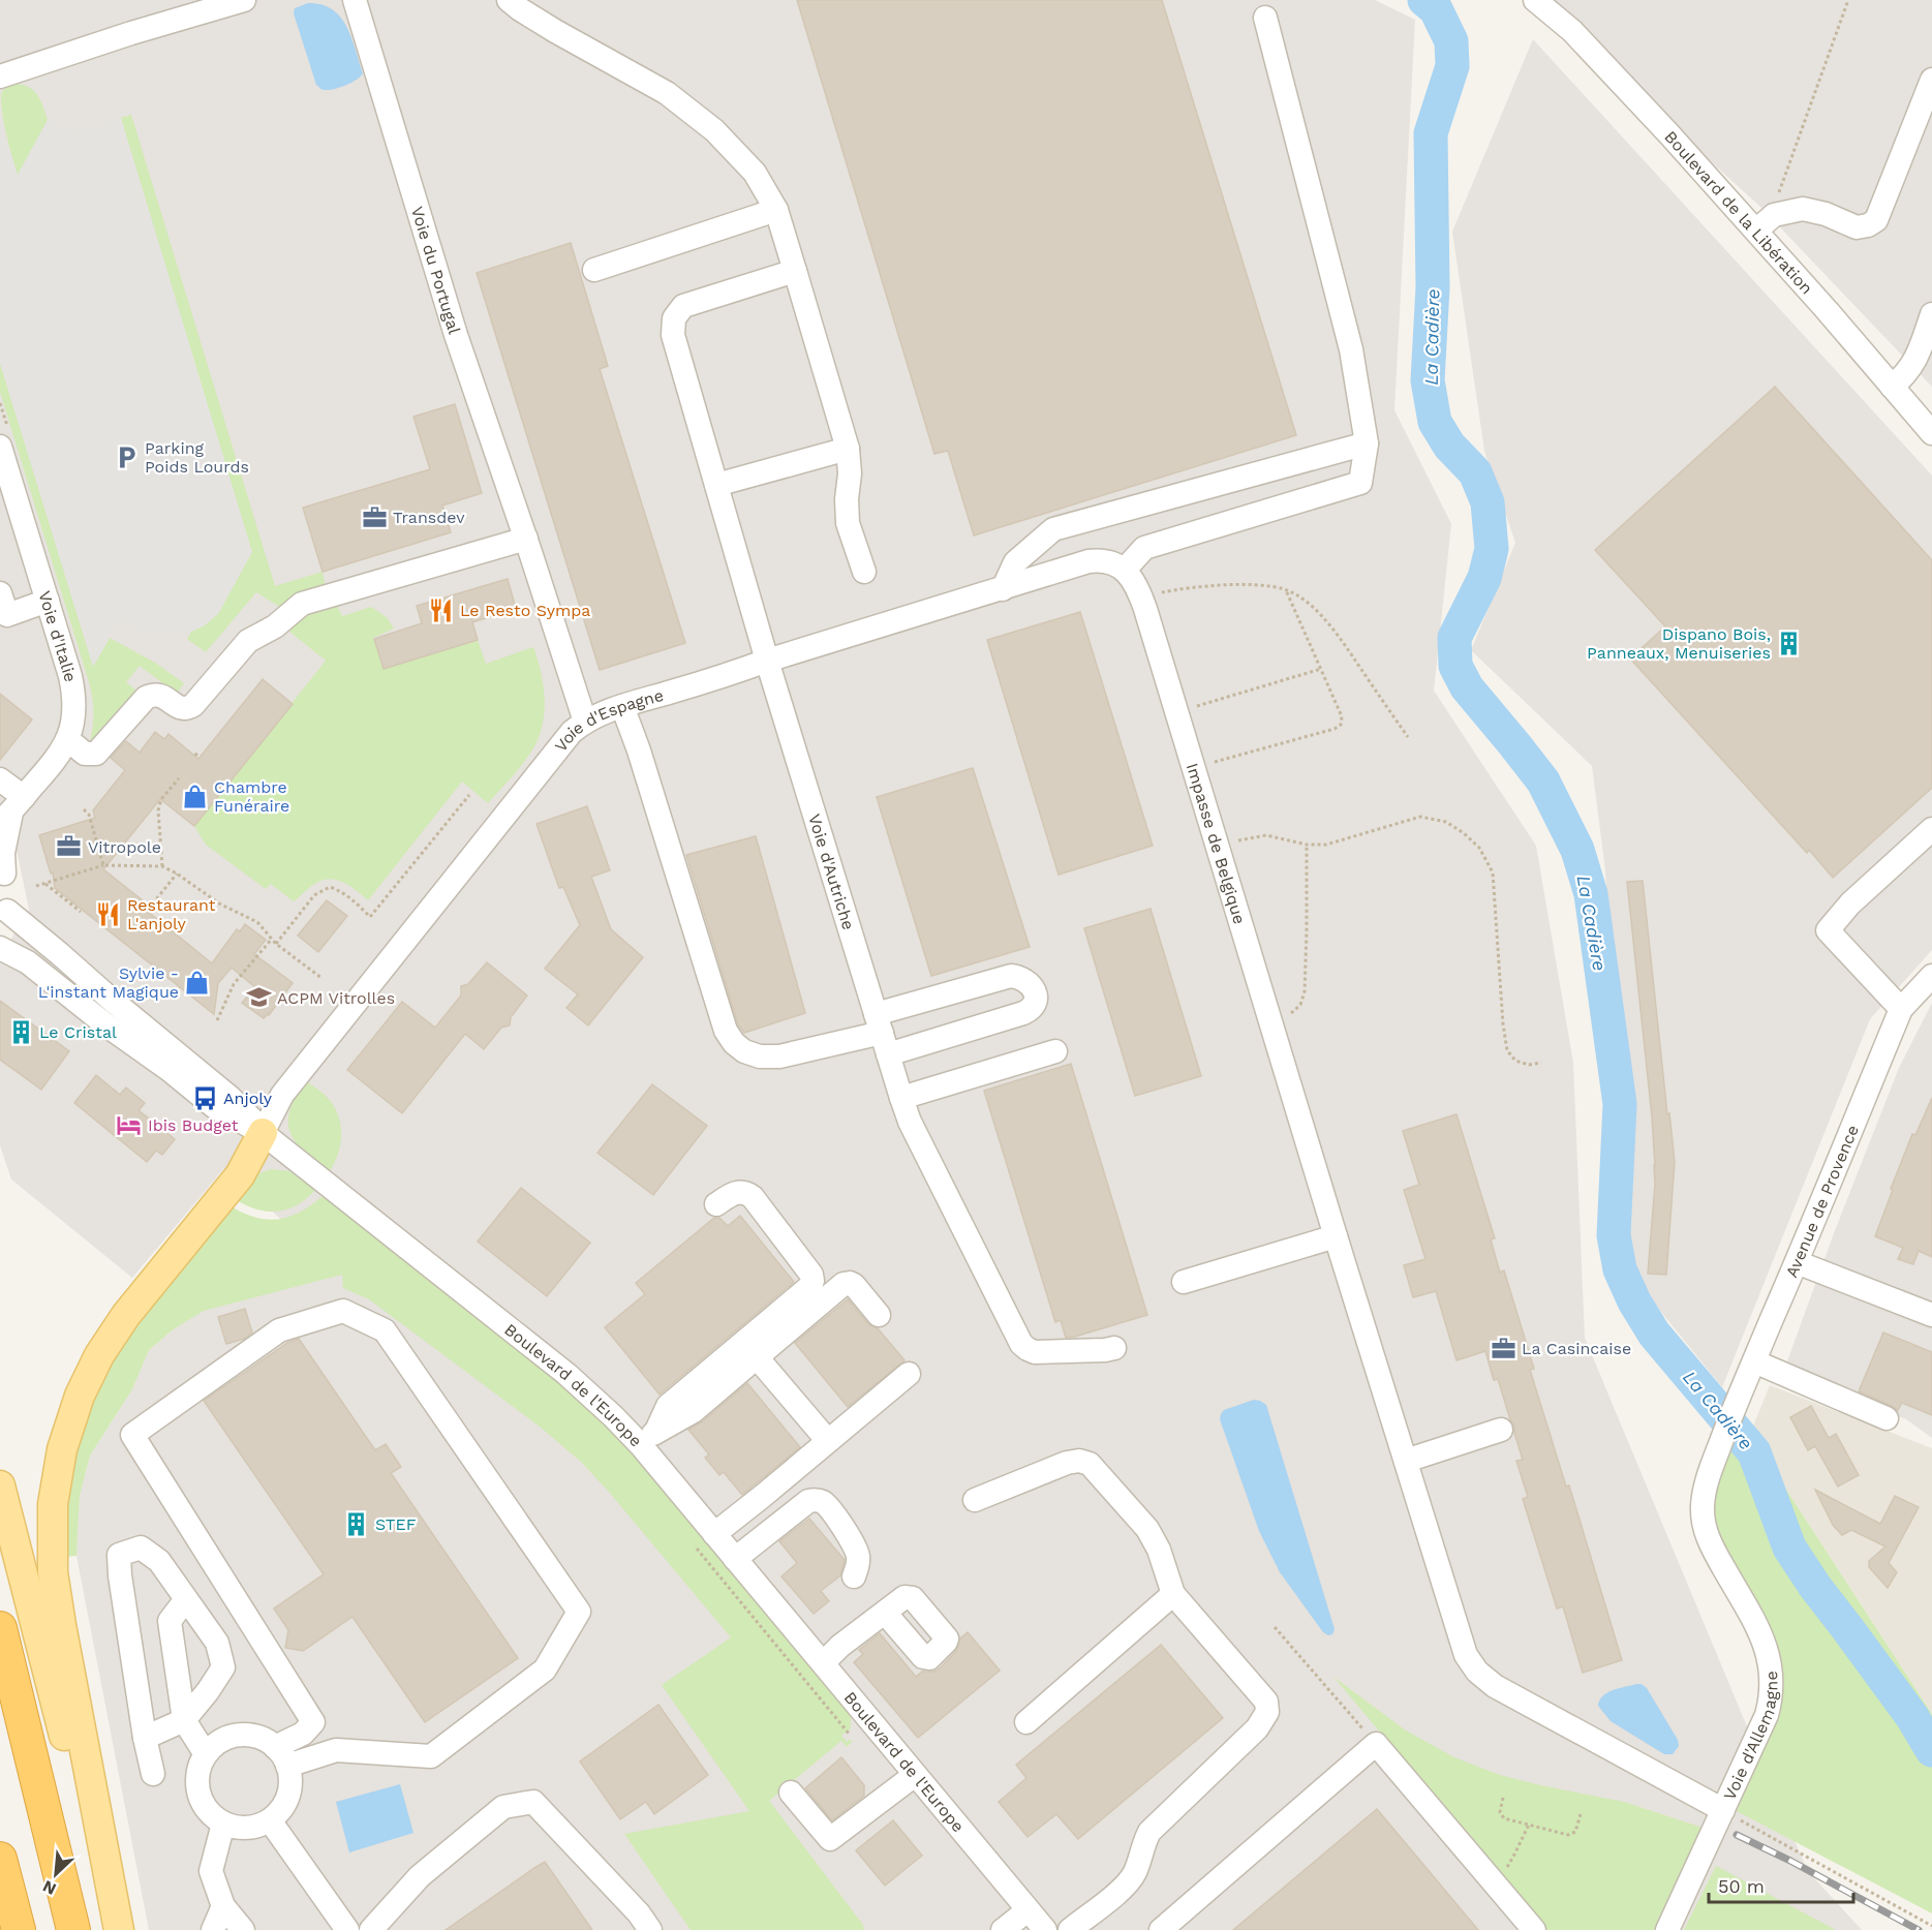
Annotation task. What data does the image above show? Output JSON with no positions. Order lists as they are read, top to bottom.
{
  "streets": {
    "street": [
      "Boulevard de la Libération",
      "Voie du Portugal",
      "Voie d'Italie",
      "Voie d'Espagne",
      "Impasse de Belgique",
      "Voie d'Autriche",
      "Avenue de Provence",
      "Boulevard de l'Europe",
      "Voie d'Allemagne"
    ]
  },
  "crossings": [
    ["Voie du Portugal", "Voie d'Espagne"],
    ["Voie d'Espagne", "Impasse de Belgique"],
    ["Voie d'Espagne", "Voie d'Autriche"],
    ["Voie d'Espagne", "Boulevard de l'Europe"],
    ["Impasse de Belgique", "Voie d'Allemagne"],
    ["Avenue de Provence", "Voie d'Allemagne"]
  ],
  "water": ["La Cadière"],
  "places": {
    "parking": ["Parking Poids Lourds"],
    "office": ["Transdev", "Vitropole", "La Casincaise"],
    "restaurant": ["Le Resto Sympa", "Restaurant L'anjoly"],
    "building": ["Dispano Bois, Panneaux, Menuiseries", "Le Cristal", "STEF"],
    "shop": ["Chambre Funéraire", "Sylvie - L'instant Magique"],
    "school or university": ["ACPM Vitrolles"],
    "bus stop": ["Anjoly"],
    "hotel": ["Ibis Budget"]
  },
  "scale_bar": "50 m",
  "north": "bottom left"
}
